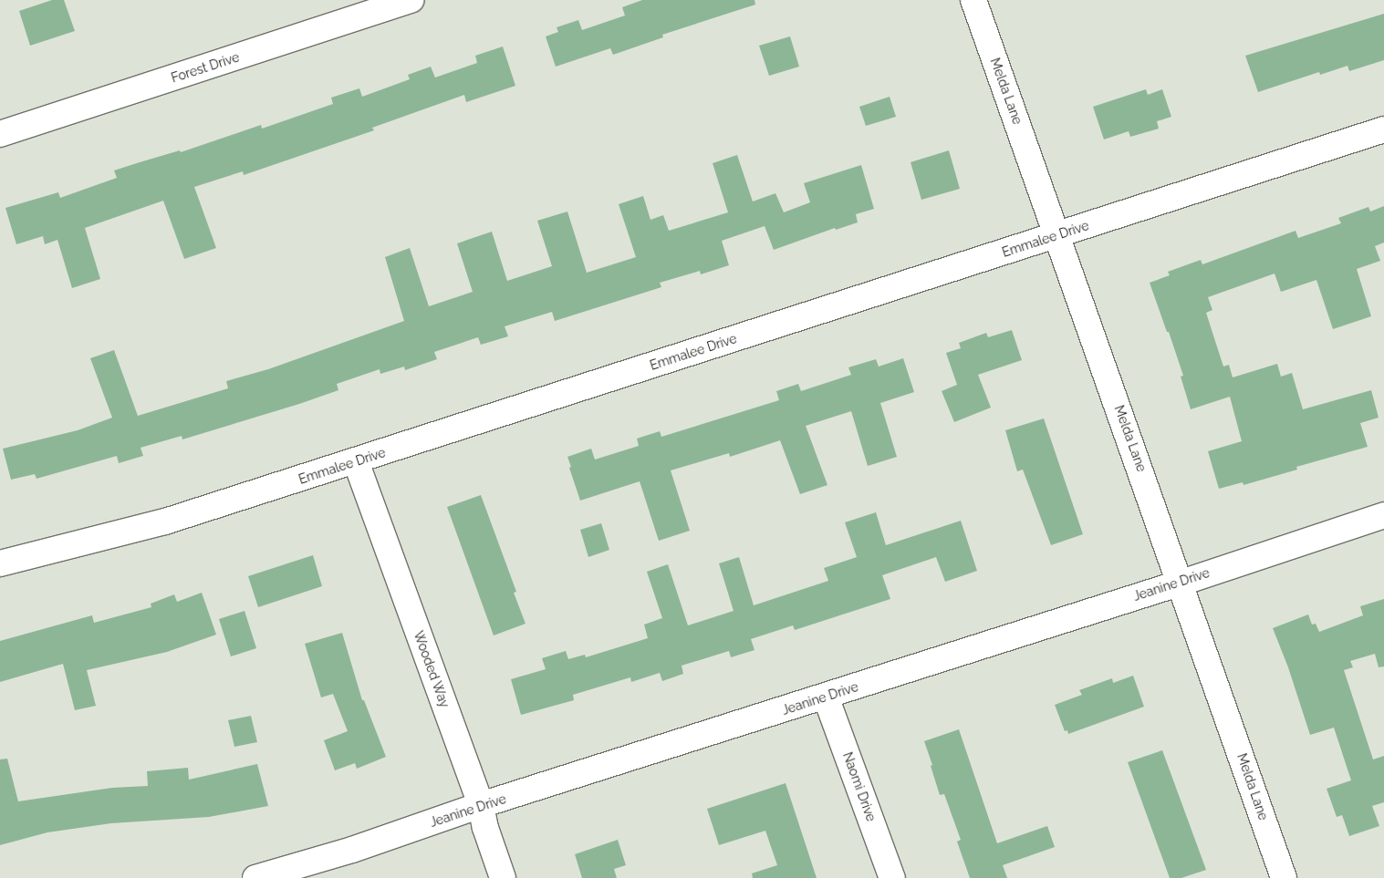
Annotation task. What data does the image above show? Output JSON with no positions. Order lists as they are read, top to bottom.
{
  "streets": {
    "street": [
      "Forest Drive",
      "Melda Lane",
      "Emmalee Drive",
      "Jeanine Drive",
      "Wooded Way",
      "Naomi Drive"
    ]
  },
  "crossings": [
    ["Melda Lane", "Emmalee Drive"],
    ["Melda Lane", "Jeanine Drive"],
    ["Emmalee Drive", "Wooded Way"],
    ["Jeanine Drive", "Wooded Way"],
    ["Jeanine Drive", "Naomi Drive"]
  ]
}
